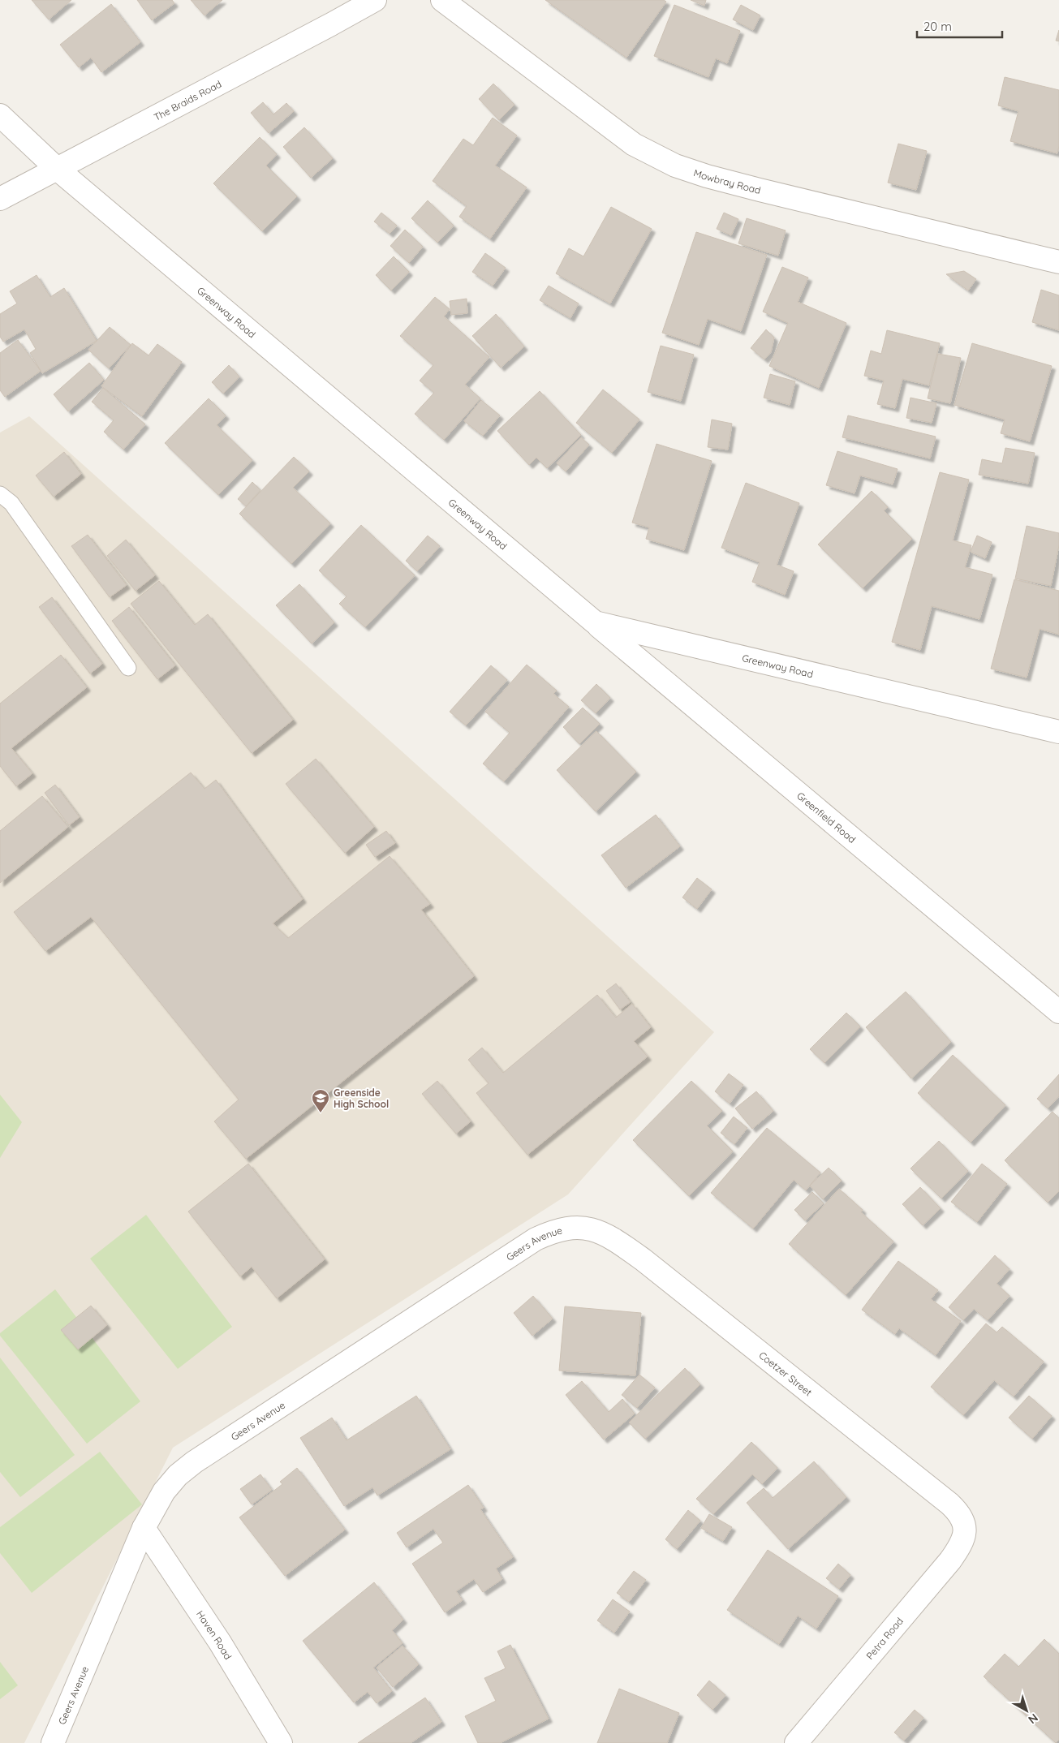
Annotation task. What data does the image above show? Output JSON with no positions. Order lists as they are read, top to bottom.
{
  "streets": {
    "street": [
      "The Braids Road",
      "Mowbray Road",
      "Greenway Road",
      "Greenfield Road",
      "Geers Avenue",
      "Coetzer Street",
      "Haven Road",
      "Petra Road"
    ]
  },
  "crossings": [
    ["The Braids Road", "Greenway Road"],
    ["Greenway Road", "Greenfield Road"],
    ["Geers Avenue", "Coetzer Street"],
    ["Geers Avenue", "Haven Road"],
    ["Coetzer Street", "Petra Road"]
  ],
  "places": {
    "school or university": ["Greenside High School"]
  },
  "scale_bar": "20 m",
  "north": "bottom right"
}
